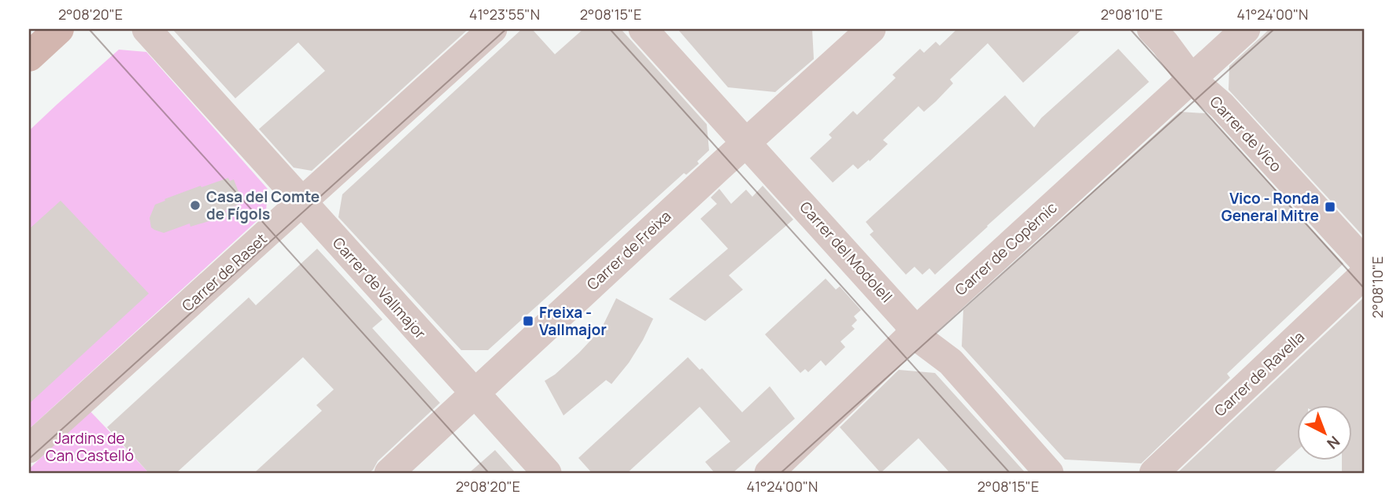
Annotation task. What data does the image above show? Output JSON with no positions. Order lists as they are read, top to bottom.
{
  "streets": {
    "street": [
      "Carrer de Vico",
      "Carrer de Copèrnic",
      "Carrer de Freixa",
      "Carrer del Modolell",
      "Carrer de Raset",
      "Carrer de Vallmajor",
      "Carrer de Ravella"
    ]
  },
  "crossings": [
    ["Carrer de Vico", "Carrer de Copèrnic"],
    ["Carrer de Copèrnic", "Carrer del Modolell"],
    ["Carrer de Freixa", "Carrer del Modolell"],
    ["Carrer de Freixa", "Carrer de Vallmajor"],
    ["Carrer de Raset", "Carrer de Vallmajor"]
  ],
  "parks": ["Jardins de Can Castelló"],
  "places": {
    "other": ["Casa del Comte de Fígols"],
    "transit": ["Vico - Ronda General Mitre", "Freixa - Vallmajor"]
  },
  "north": "bottom right",
  "coordinates": [
    "2°08'20\"E",
    "41°23'55\"N",
    "2°08'15\"E",
    "2°08'10\"E",
    "41°24'00\"N"
  ]
}
